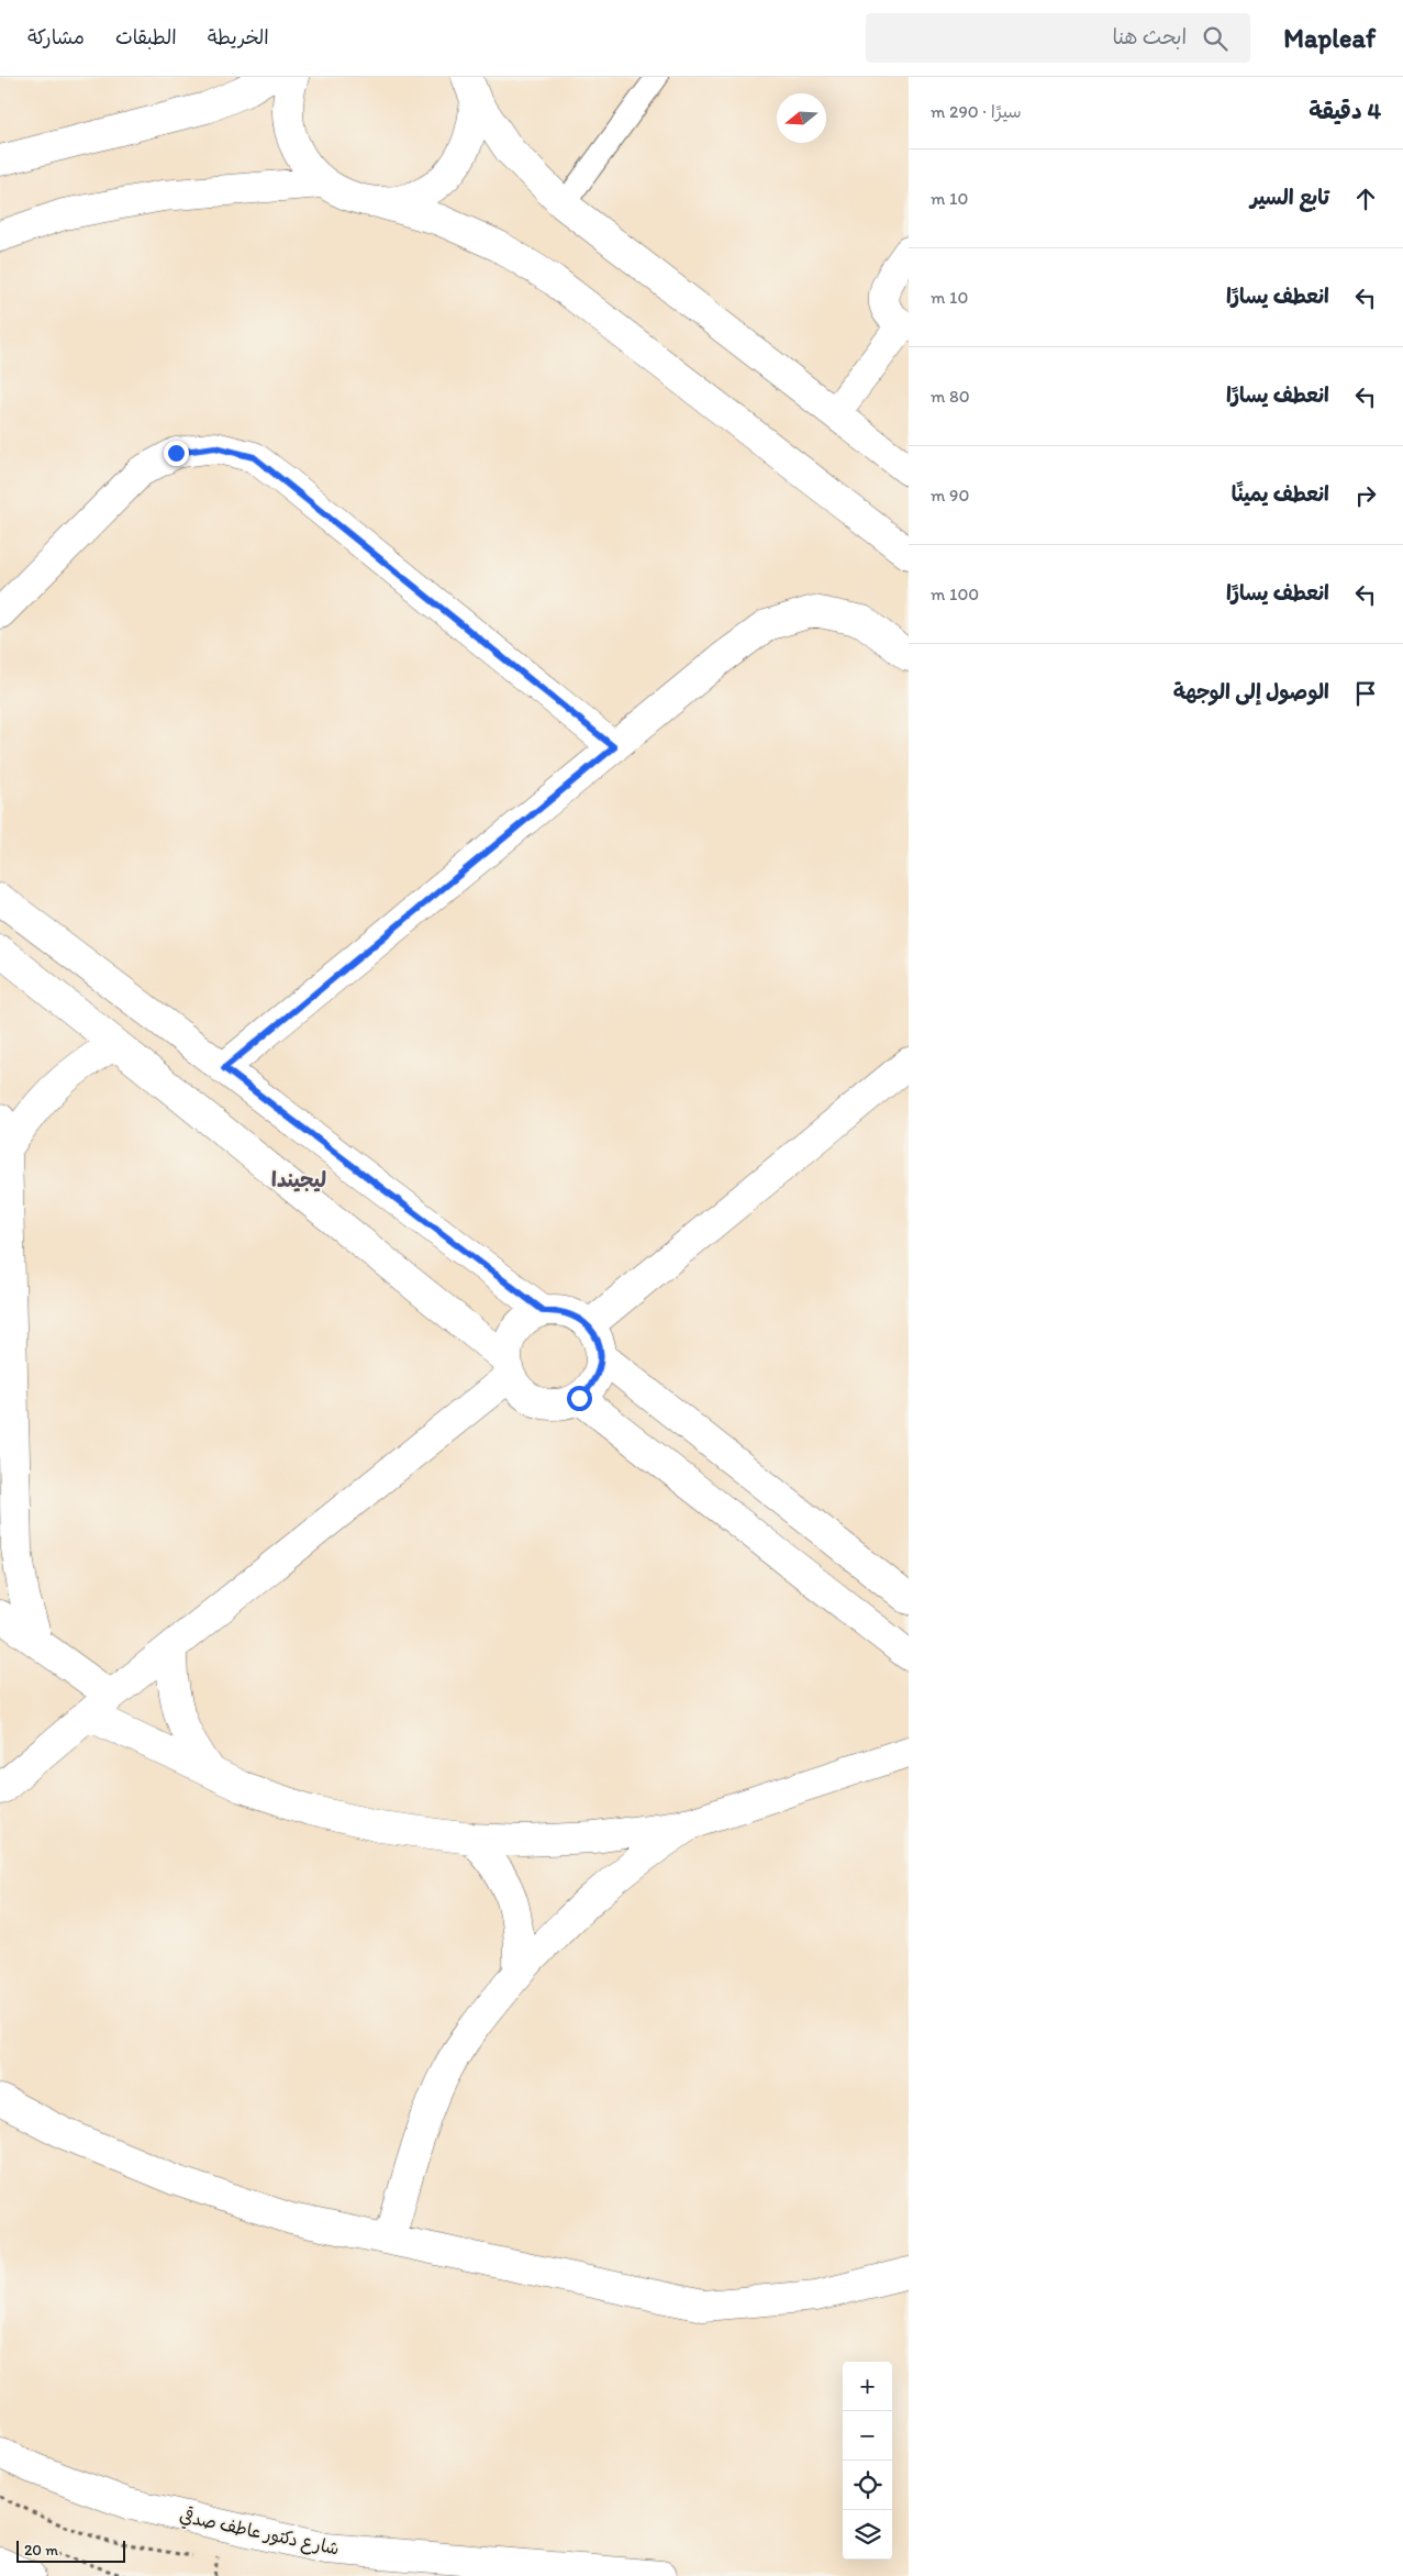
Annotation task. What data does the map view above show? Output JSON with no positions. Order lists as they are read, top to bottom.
{
  "streets": {
    "street": ["شارع دكتور عاطف صدقي"]
  },
  "districts": ["ليجيندا"],
  "scale_bar": "20 m",
  "north": "left",
  "page": {
    "header": "Mapleaf",
    "search": "ابحث هنا",
    "nav": ["الخريطة", "الطبقات", "مشاركة"],
    "heading": ["4 دقيقة", "سيرًا · 290 m"],
    "list": [
      ["تابع السير", "10 m"],
      ["انعطف يسارًا", "10 m"],
      ["انعطف يسارًا", "80 m"],
      ["انعطف يمينًا", "90 m"],
      ["انعطف يسارًا", "100 m"],
      "الوصول إلى الوجهة"
    ],
    "map_buttons": ["+", "−"],
    "scale": "20 m"
  }
}
